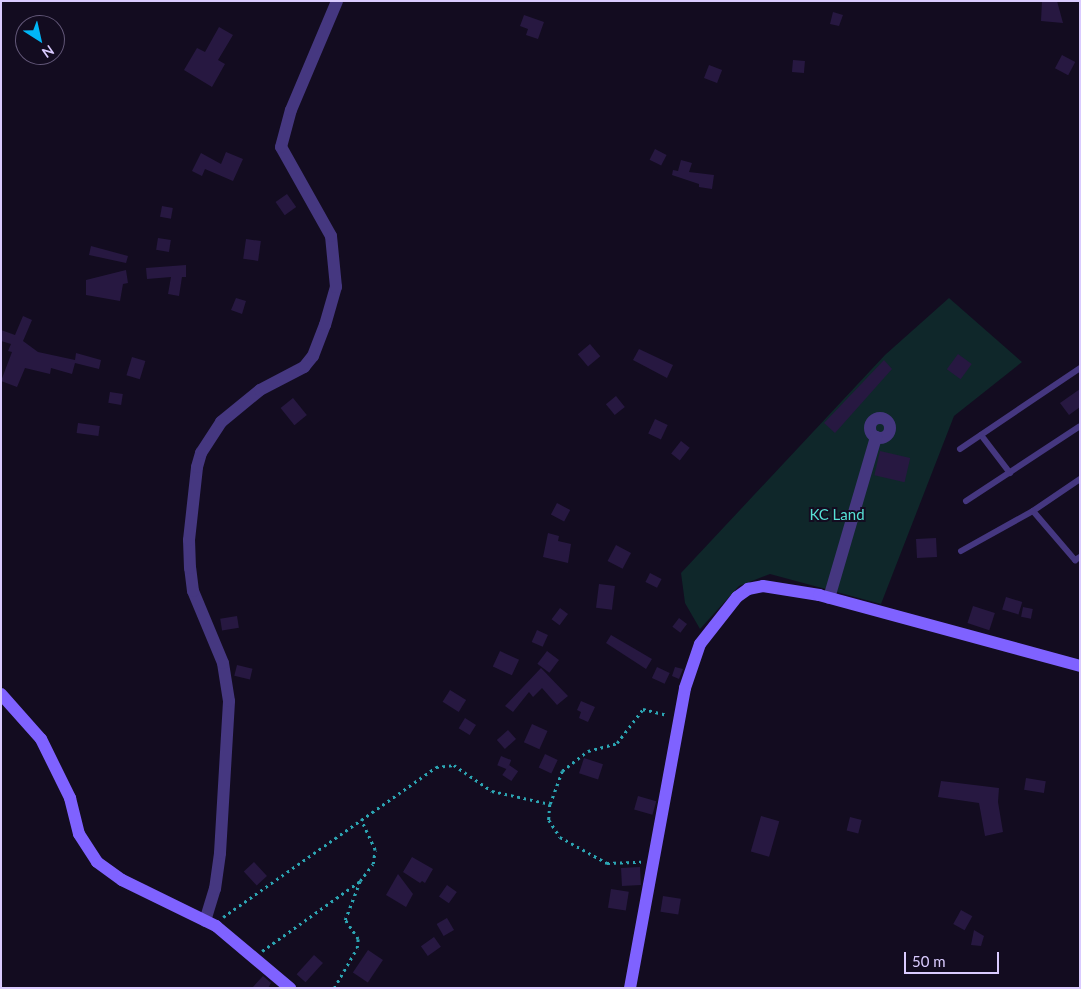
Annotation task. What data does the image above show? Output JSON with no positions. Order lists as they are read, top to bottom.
{
  "parks": ["KC Land"],
  "scale_bar": "50 m",
  "north": "bottom right"
}
